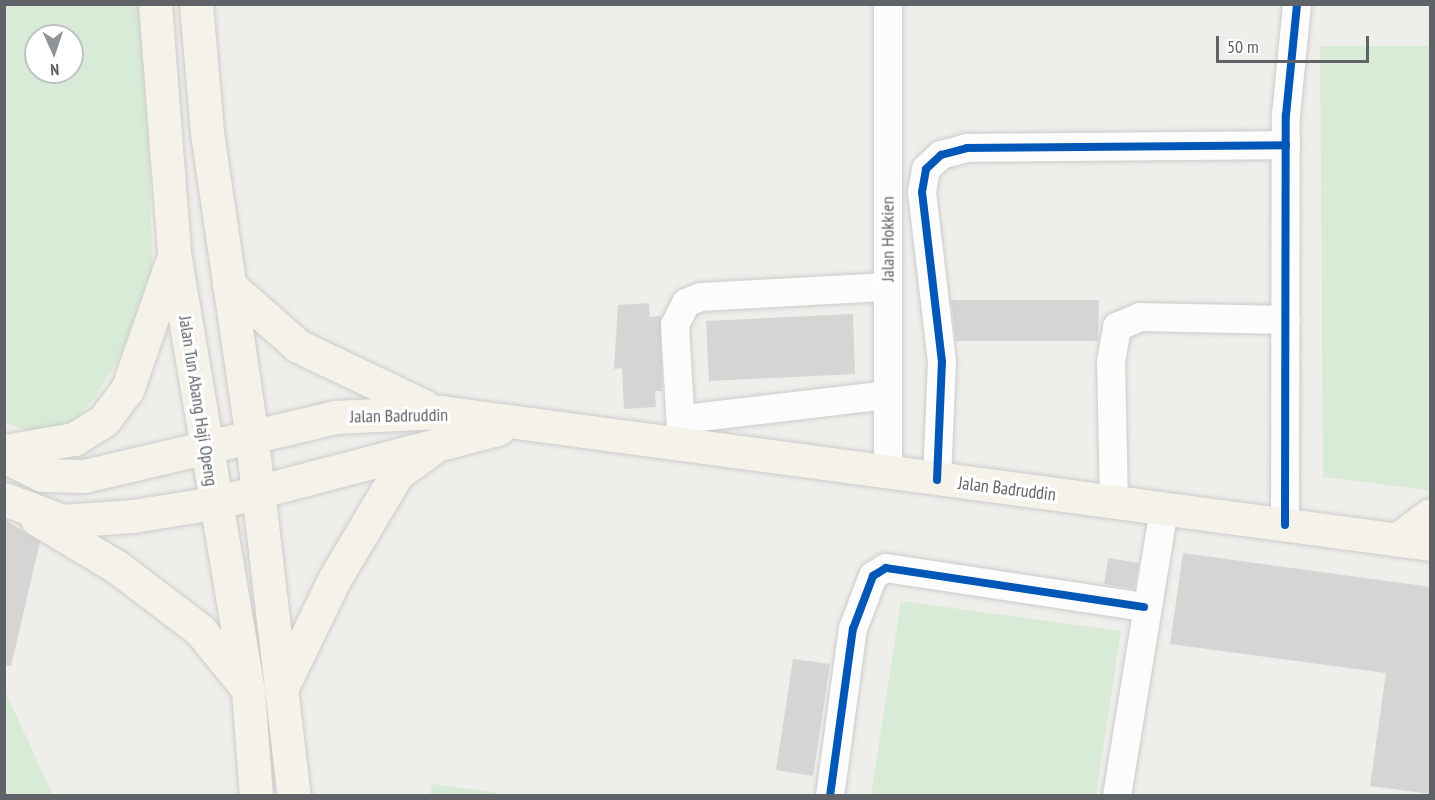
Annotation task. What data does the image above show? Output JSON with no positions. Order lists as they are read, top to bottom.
{
  "streets": {
    "main road": ["Jalan Tun Abang Haji Openg", "Jalan Badruddin"],
    "street": ["Jalan Hokkien"]
  },
  "crossings": [
    ["Jalan Hokkien", "Jalan Badruddin"],
    ["Jalan Tun Abang Haji Openg", "Jalan Badruddin"]
  ],
  "scale_bar": "50 m",
  "north": "bottom"
}
